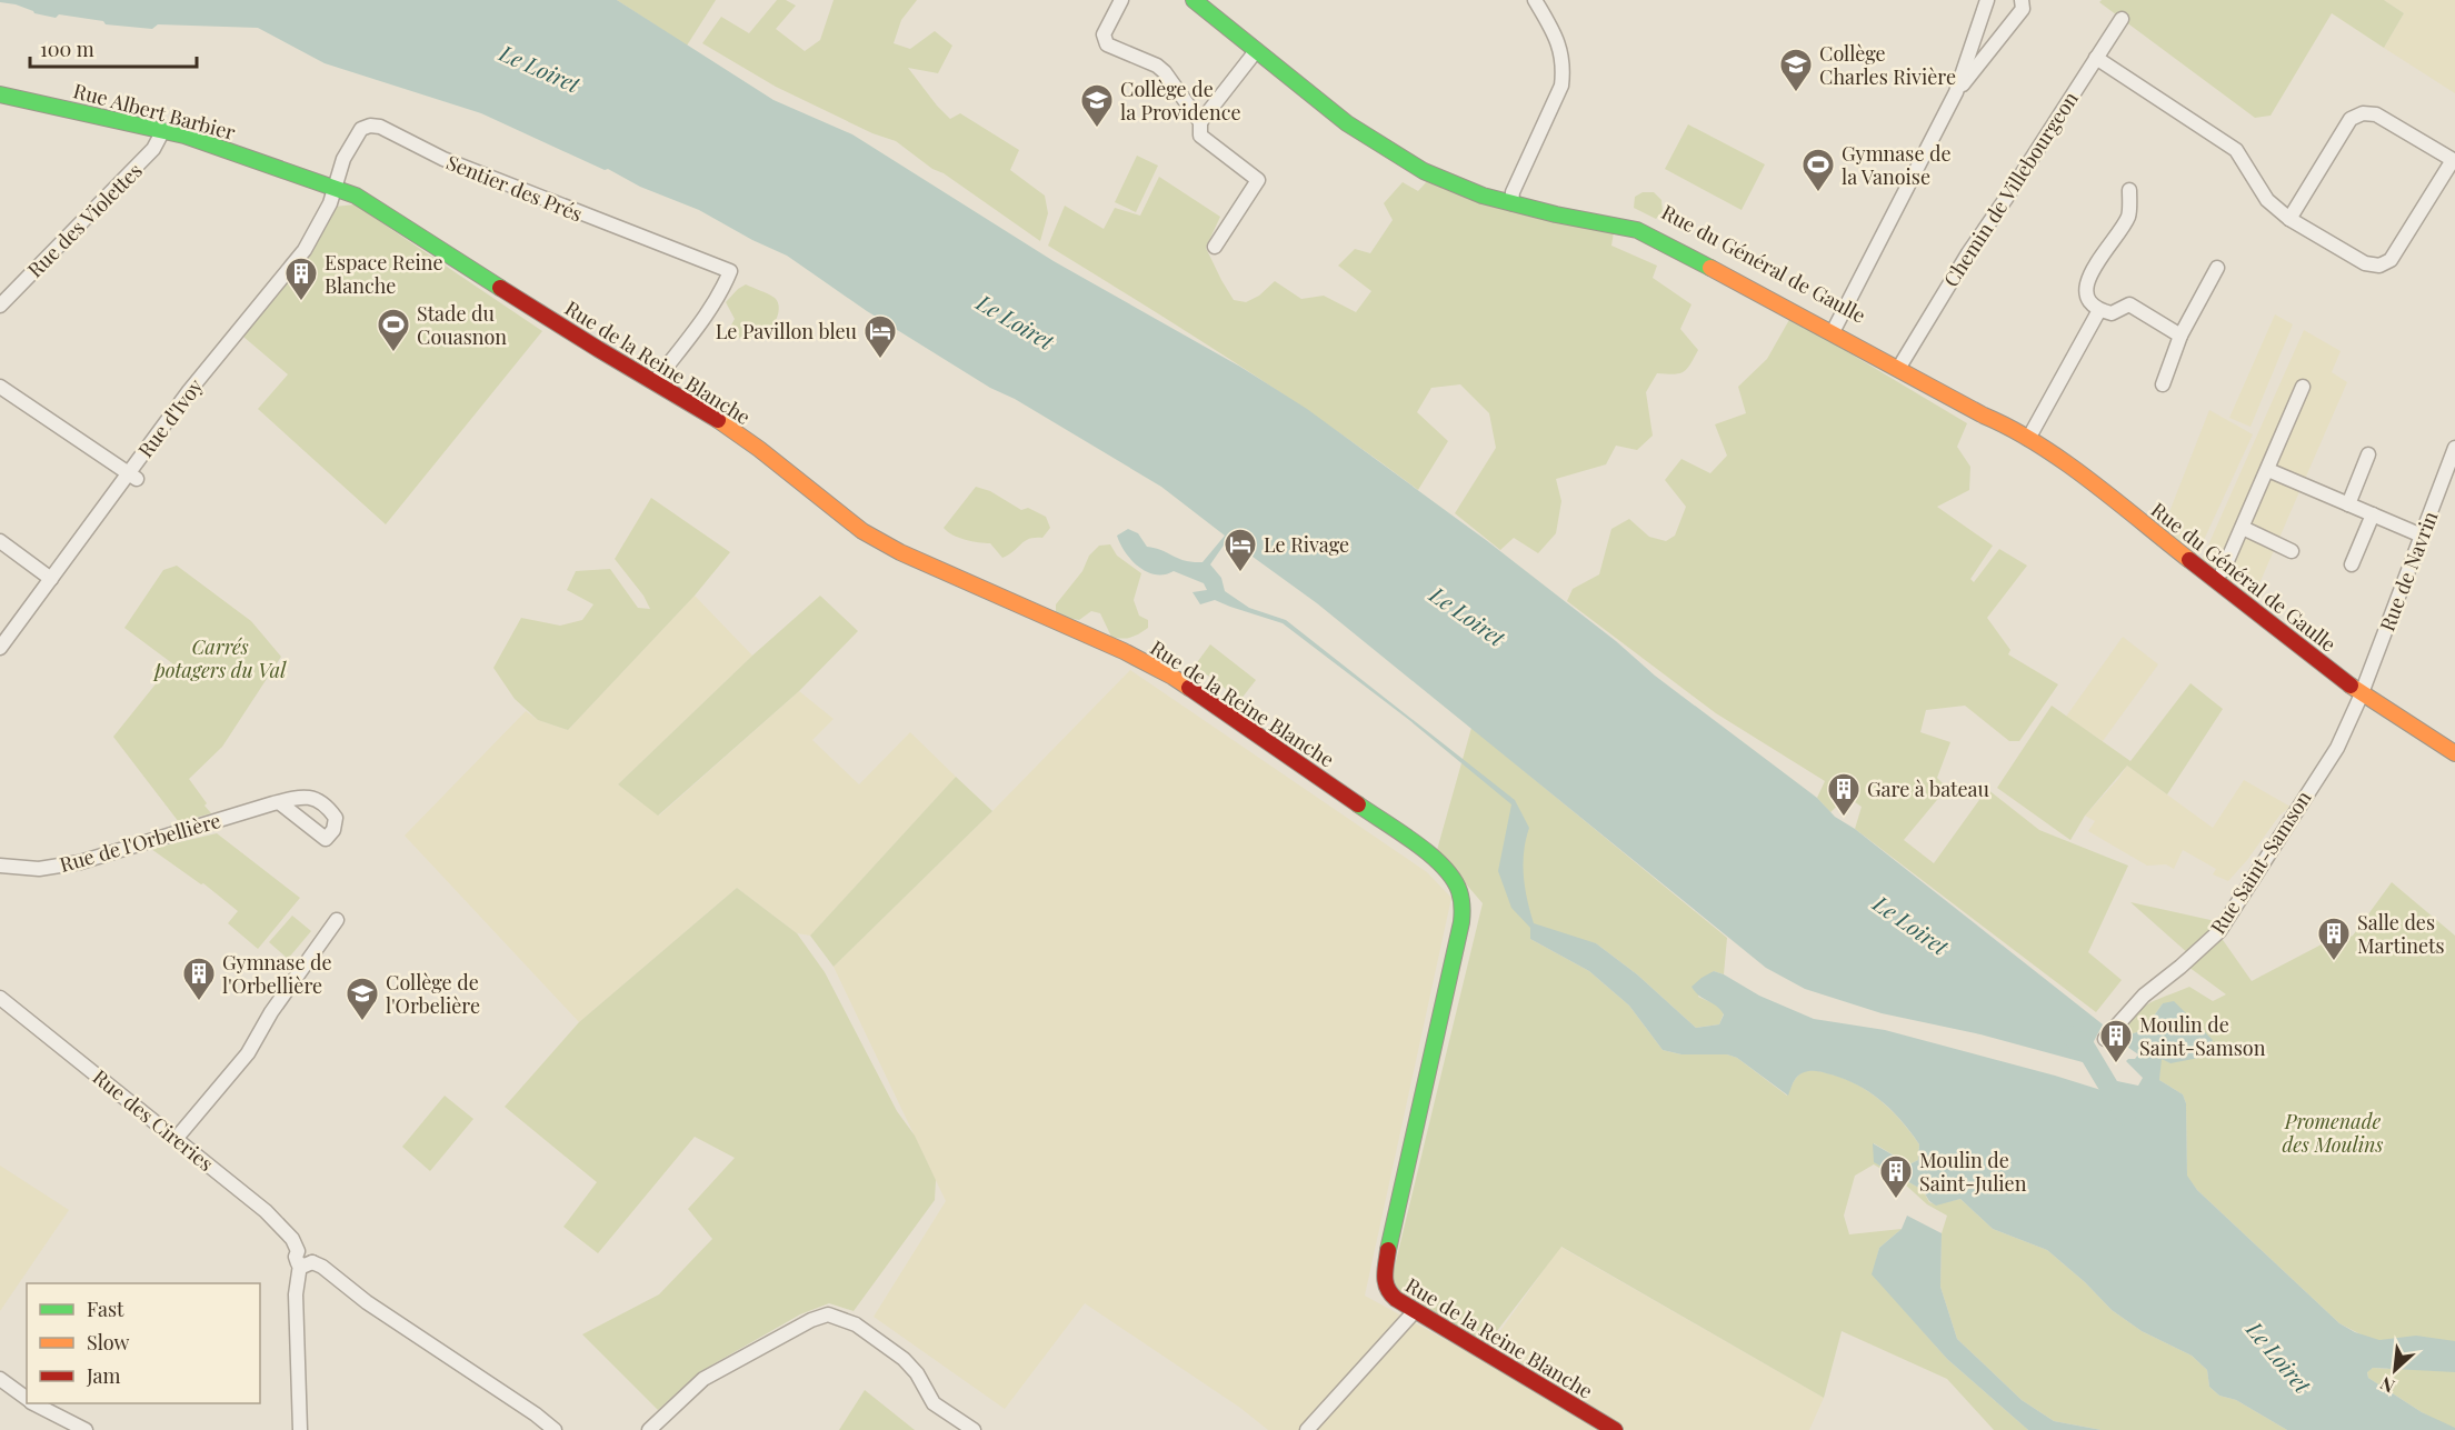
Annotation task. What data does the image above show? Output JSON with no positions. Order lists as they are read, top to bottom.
{
  "streets": {
    "street": [
      "Rue Albert Barbier",
      "Sentier des Prés",
      "Chemin de Villebourgeon",
      "Rue des Violettes",
      "Rue du Général de Gaulle",
      "Rue de la Reine Blanche",
      "Rue d'Ivoy",
      "Rue de Navrin",
      "Rue de l'Orbellière",
      "Rue Saint-Samson",
      "Rue des Cireries"
    ]
  },
  "crossings": [
    ["Rue Albert Barbier", "Sentier des Prés"],
    ["Rue Albert Barbier", "Rue des Violettes"],
    ["Rue Albert Barbier", "Rue de la Reine Blanche"],
    ["Rue Albert Barbier", "Rue d'Ivoy"],
    ["Sentier des Prés", "Rue de la Reine Blanche"],
    ["Sentier des Prés", "Rue d'Ivoy"],
    ["Chemin de Villebourgeon", "Rue du Général de Gaulle"],
    ["Rue du Général de Gaulle", "Rue de Navrin"],
    ["Rue du Général de Gaulle", "Rue Saint-Samson"],
    ["Rue de la Reine Blanche", "Rue d'Ivoy"],
    ["Rue de Navrin", "Rue Saint-Samson"]
  ],
  "water": ["Le Loiret"],
  "parks": ["Carrés potagers du Val", "Promenade des Moulins"],
  "places": {
    "school or university": ["Collège Charles Rivière", "Collège de la Providence", "Collège de l'Orbelière"],
    "sports": ["Gymnase de la Vanoise", "Stade du Couasnon"],
    "building": [
      "Espace Reine Blanche",
      "Gare à bateau",
      "Salle des Martinets",
      "Gymnase de l'Orbellière",
      "Moulin de Saint-Samson",
      "Moulin de Saint-Julien"
    ],
    "hotel": ["Le Pavillon bleu", "Le Rivage"]
  },
  "legend": ["Fast", "Slow", "Jam"],
  "scale_bar": "100 m",
  "north": "bottom left"
}
